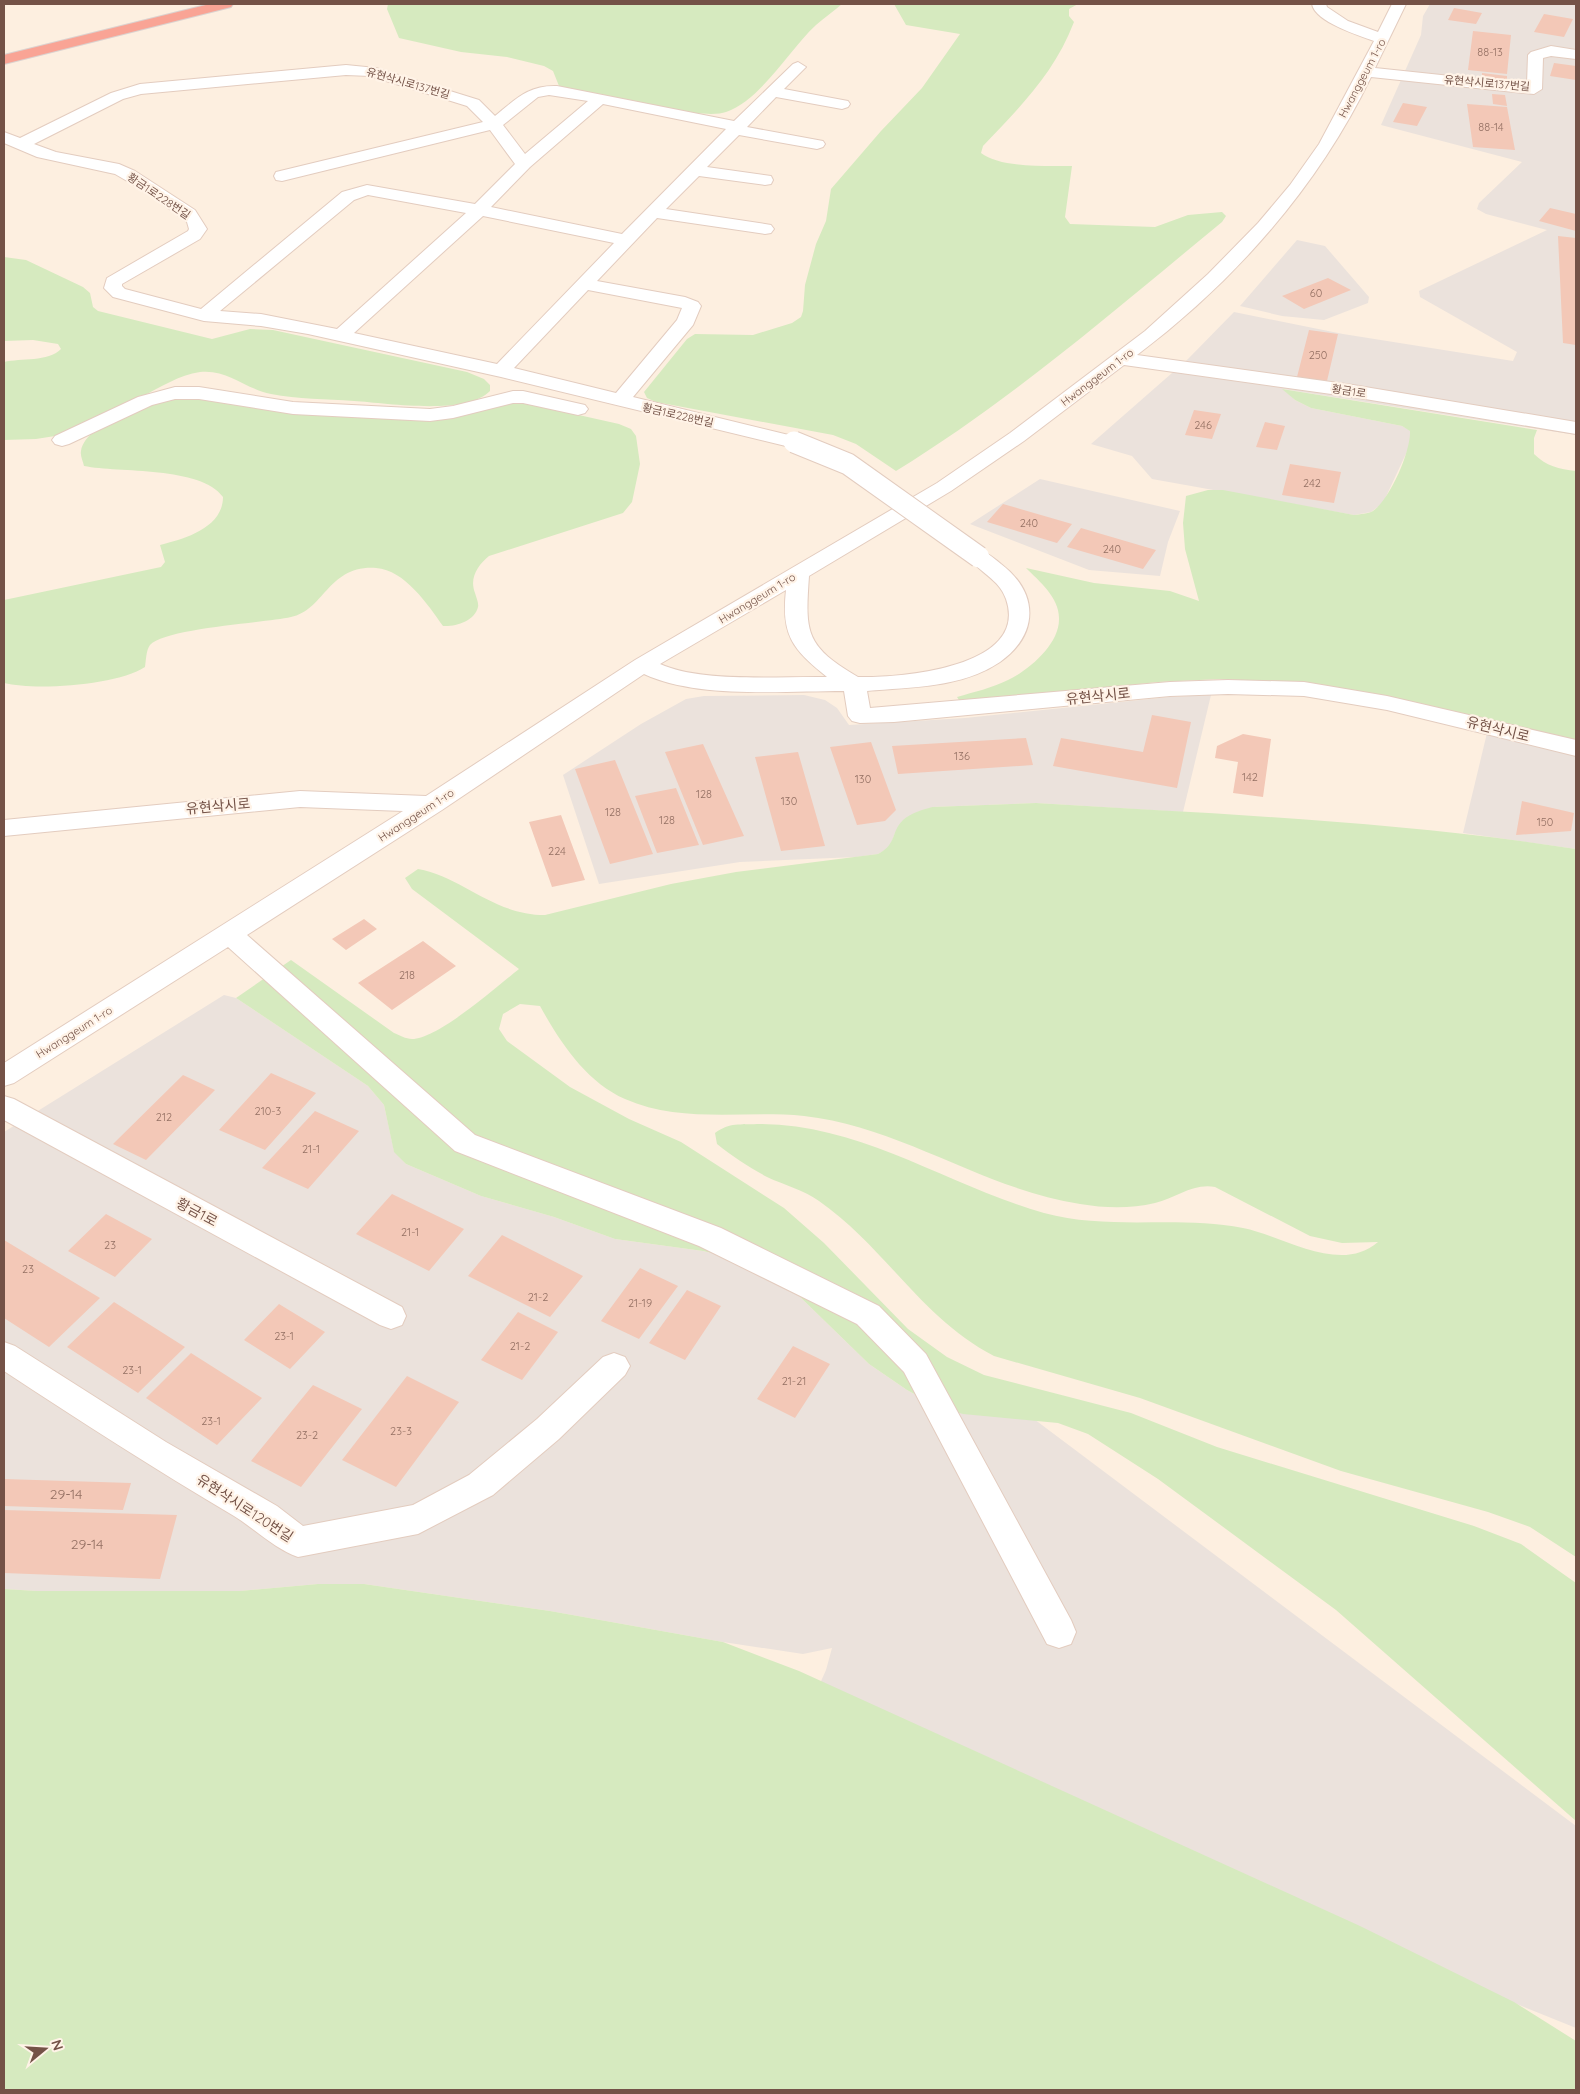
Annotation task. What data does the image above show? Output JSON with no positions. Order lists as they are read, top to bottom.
{
  "streets": {
    "street": [
      "Hwanggeum 1-ro",
      "유현삭시로137번길",
      "황금1로228번길",
      "황금1로",
      "유현삭시로",
      "유현삭시로120번길"
    ]
  },
  "crossings": [
    ["Hwanggeum 1-ro", "유현삭시로137번길"],
    ["Hwanggeum 1-ro", "황금1로"],
    ["Hwanggeum 1-ro", "유현삭시로"],
    ["유현삭시로137번길", "황금1로228번길"],
    ["황금1로228번길", "유현삭시로"]
  ],
  "house_numbers": [
    "88-13",
    "88-14",
    "60",
    "250",
    "246",
    "242",
    "240",
    "240",
    "136",
    "142",
    "130",
    "128",
    "130",
    "128",
    "128",
    "150",
    "224",
    "218",
    "210-3",
    "212",
    "21-1",
    "21-1",
    "23",
    "23",
    "21-2",
    "21-19",
    "23-1",
    "21-2",
    "23-1",
    "21-21",
    "23-1",
    "23-3",
    "23-2",
    "29-14",
    "29-14"
  ],
  "north": "right"
}
